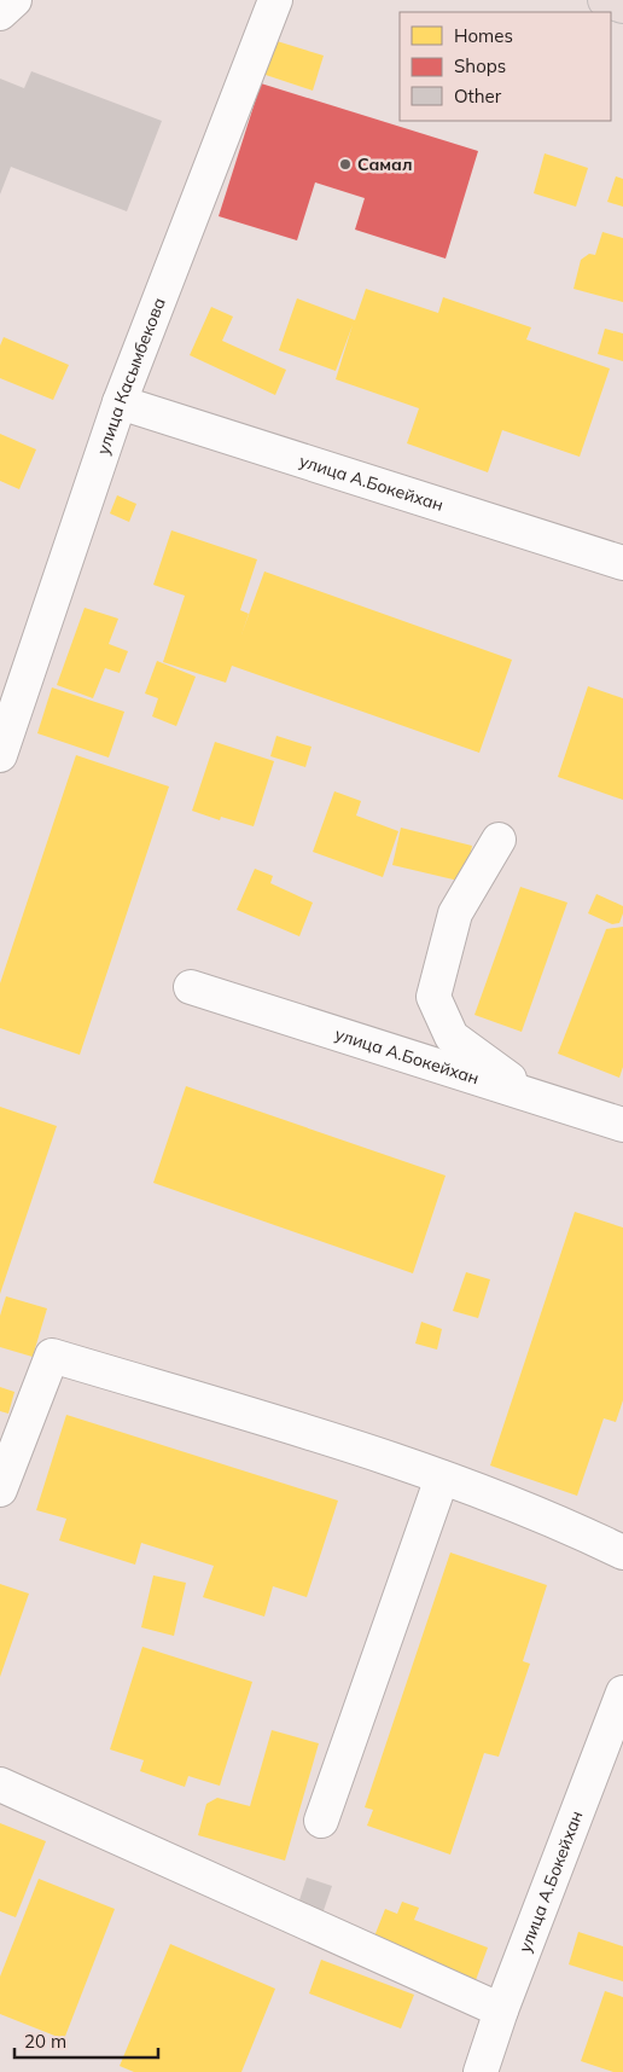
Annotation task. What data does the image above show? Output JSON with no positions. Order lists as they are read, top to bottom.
{
  "streets": {
    "street": ["улица Касымбекова", "улица А.Бокейхан"]
  },
  "crossings": [
    ["улица Касымбекова", "улица А.Бокейхан"]
  ],
  "places": ["Самал"],
  "legend": ["Homes", "Shops", "Other"],
  "scale_bar": "20 m"
}
